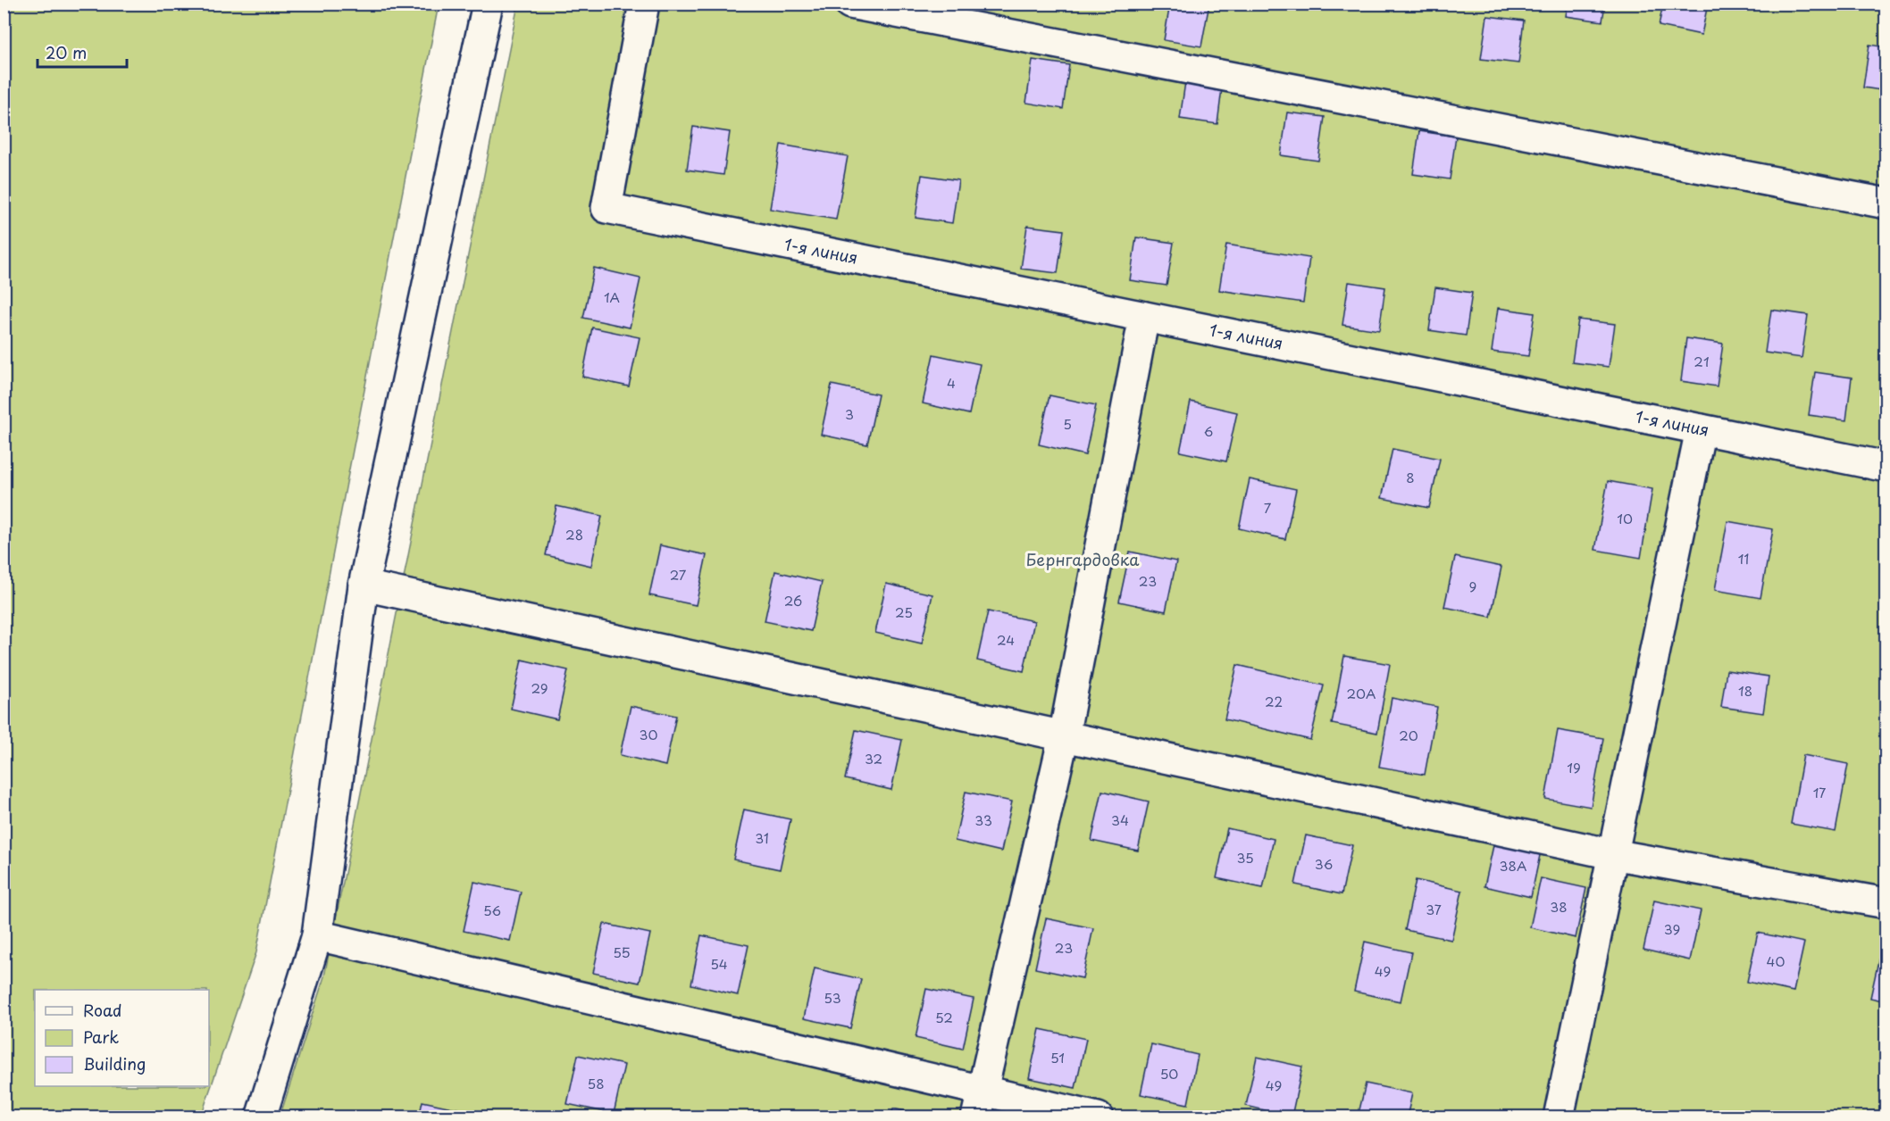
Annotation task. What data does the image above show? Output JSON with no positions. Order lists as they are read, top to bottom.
{
  "streets": {
    "street": ["1-я линия"]
  },
  "parks": ["Бернгардовка"],
  "house_numbers": [
    "1А",
    "21",
    "4",
    "3",
    "5",
    "6",
    "8",
    "7",
    "10",
    "28",
    "11",
    "27",
    "23",
    "9",
    "26",
    "25",
    "24",
    "29",
    "18",
    "20А",
    "22",
    "30",
    "20",
    "32",
    "19",
    "17",
    "33",
    "34",
    "31",
    "35",
    "36",
    "38А",
    "38",
    "37",
    "56",
    "39",
    "23",
    "55",
    "40",
    "54",
    "49",
    "53",
    "52",
    "51",
    "50",
    "58",
    "49"
  ],
  "legend": ["Road", "Park", "Building"],
  "scale_bar": "20 m"
}
